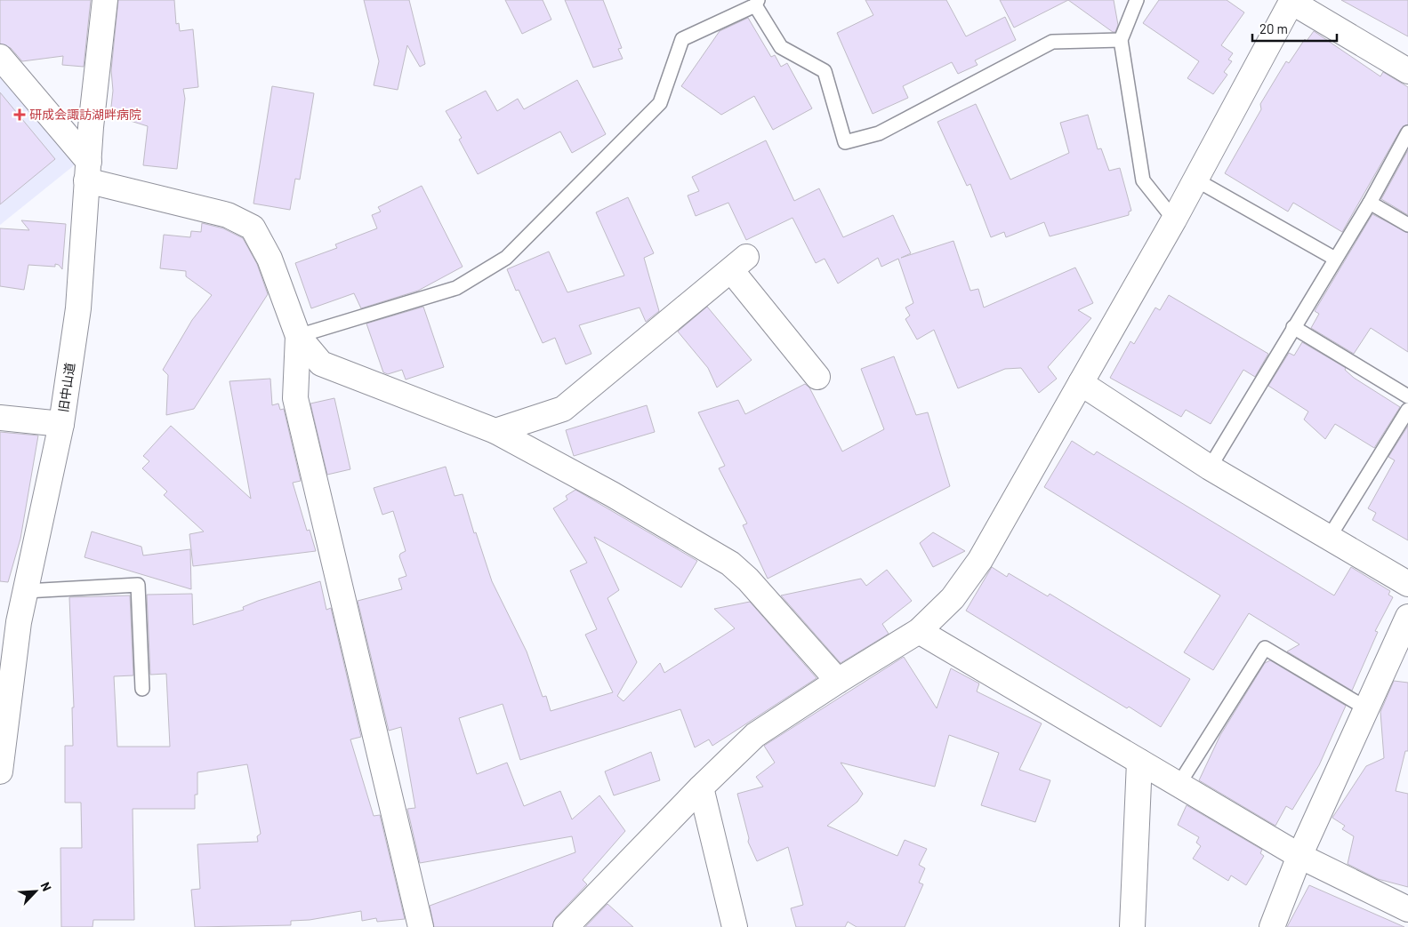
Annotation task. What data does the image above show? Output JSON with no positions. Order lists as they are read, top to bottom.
{
  "streets": {
    "street": ["旧中山道"]
  },
  "places": {
    "health": ["研成会諏訪湖畔病院"]
  },
  "scale_bar": "20 m",
  "north": "top right"
}
